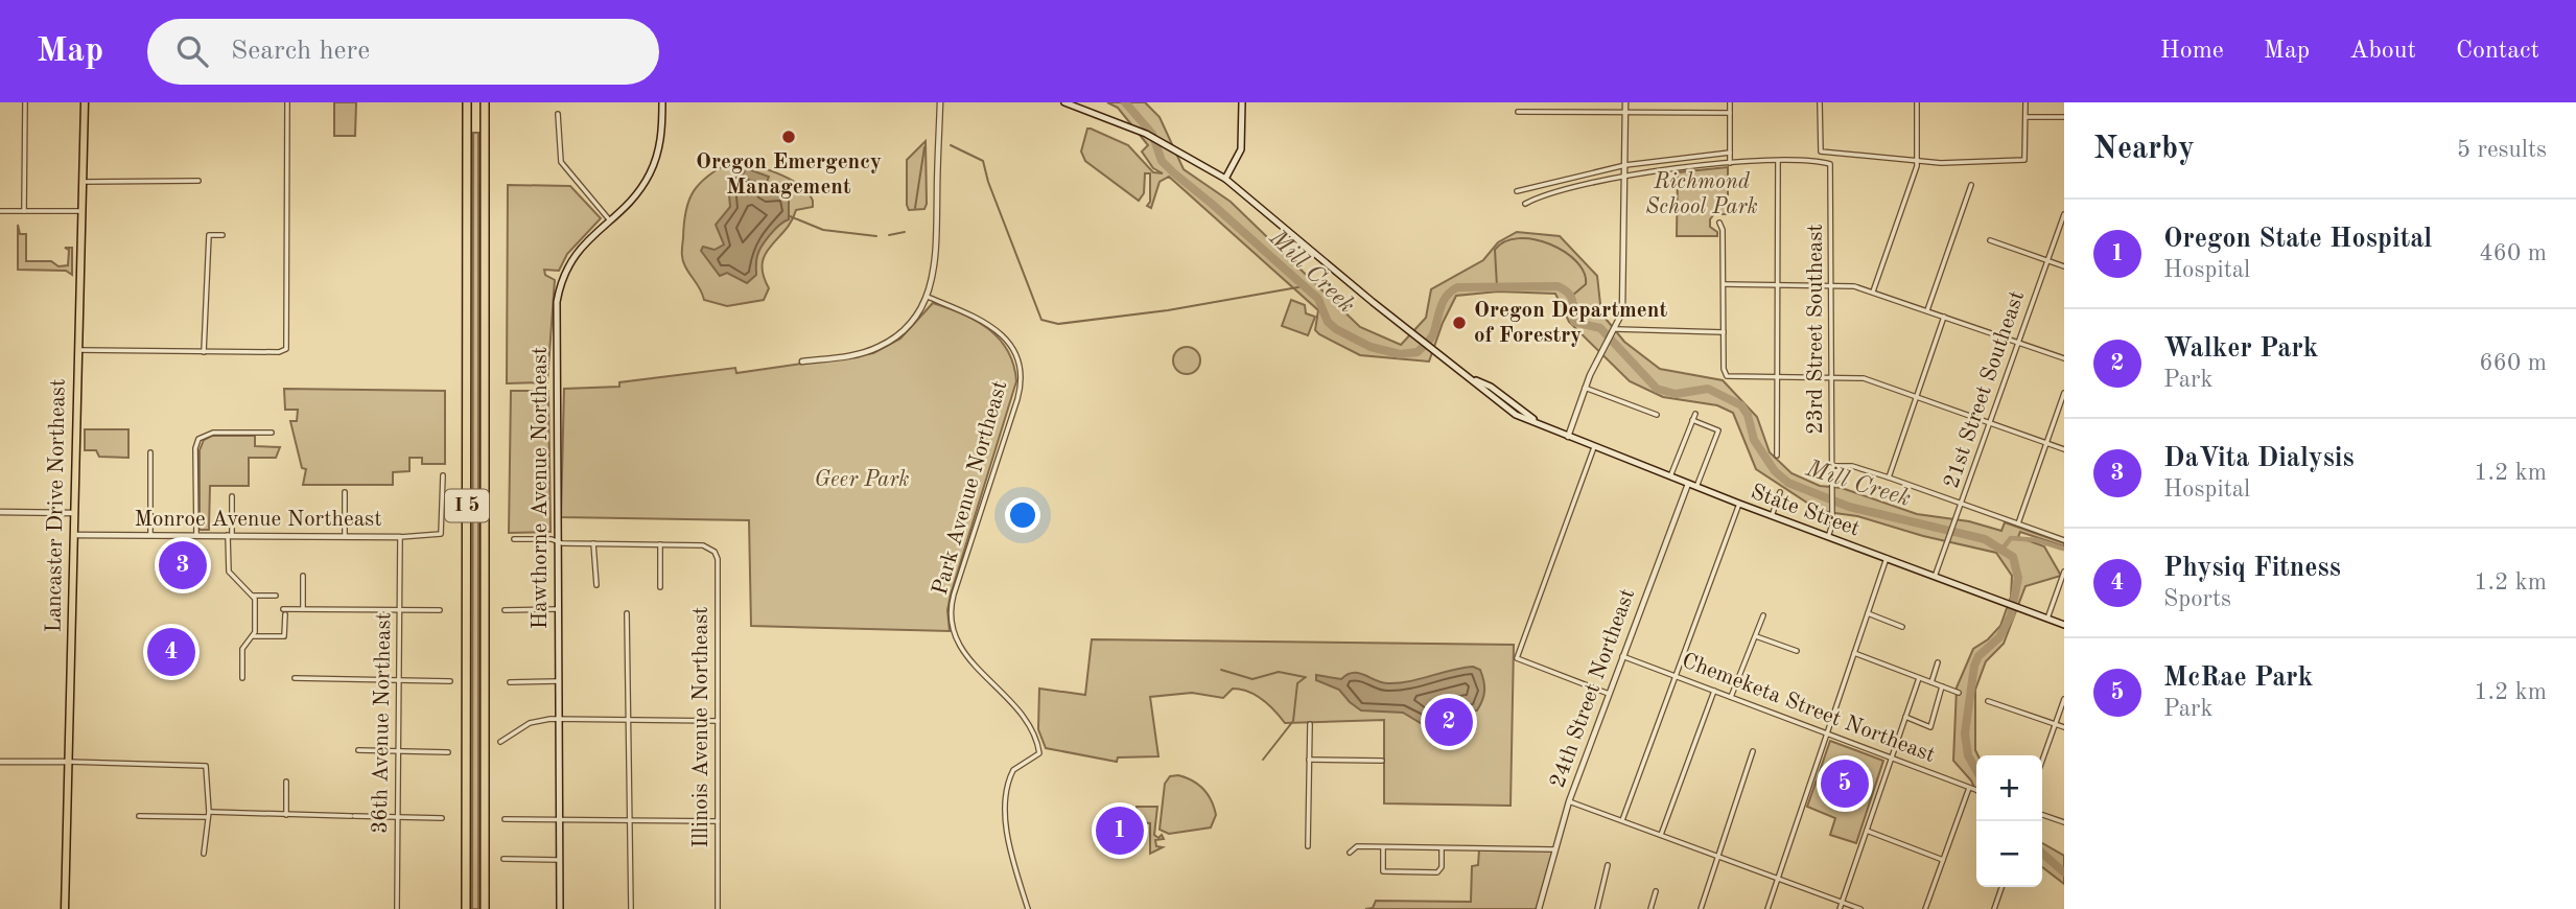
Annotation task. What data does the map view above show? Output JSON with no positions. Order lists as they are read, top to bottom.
{
  "streets": {
    "highway": ["I 5"],
    "main road": ["Hawthorne Avenue Northeast", "Lancaster Drive Northeast", "State Street"],
    "street": [
      "23rd Street Southeast",
      "21st Street Southeast",
      "Park Avenue Northeast",
      "Monroe Avenue Northeast",
      "24th Street Northeast",
      "Chemeketa Street Northeast",
      "36th Avenue Northeast",
      "Illinois Avenue Northeast"
    ]
  },
  "crossings": [
    ["23rd Street Southeast", "State Street"],
    ["21st Street Southeast", "State Street"],
    ["Lancaster Drive Northeast", "Monroe Avenue Northeast"],
    ["State Street", "24th Street Northeast"],
    ["Monroe Avenue Northeast", "36th Avenue Northeast"],
    ["24th Street Northeast", "Chemeketa Street Northeast"]
  ],
  "water": ["Mill Creek"],
  "parks": ["Richmond School Park", "Geer Park"],
  "places": ["Oregon Emergency Management", "Oregon Department of Forestry"],
  "page": {
    "header": "Map",
    "search": "Search here",
    "nav": [
      "Home",
      "Map",
      "About",
      "Contact"
    ],
    "heading": ["Nearby", "5 results"],
    "list": [
      {
        "mark": "1",
        "name": "Oregon State Hospital",
        "note": "Hospital",
        "value": "460 m"
      },
      {
        "mark": "2",
        "name": "Walker Park",
        "note": "Park",
        "value": "660 m"
      },
      {
        "mark": "3",
        "name": "DaVita Dialysis",
        "note": "Hospital",
        "value": "1.2 km"
      },
      {
        "mark": "4",
        "name": "Physiq Fitness",
        "note": "Sports",
        "value": "1.2 km"
      },
      {
        "mark": "5",
        "name": "McRae Park",
        "note": "Park",
        "value": "1.2 km"
      }
    ],
    "pins": [
      "3",
      "4",
      "2",
      "5",
      "1"
    ],
    "map_buttons": ["+", "−"]
  }
}
